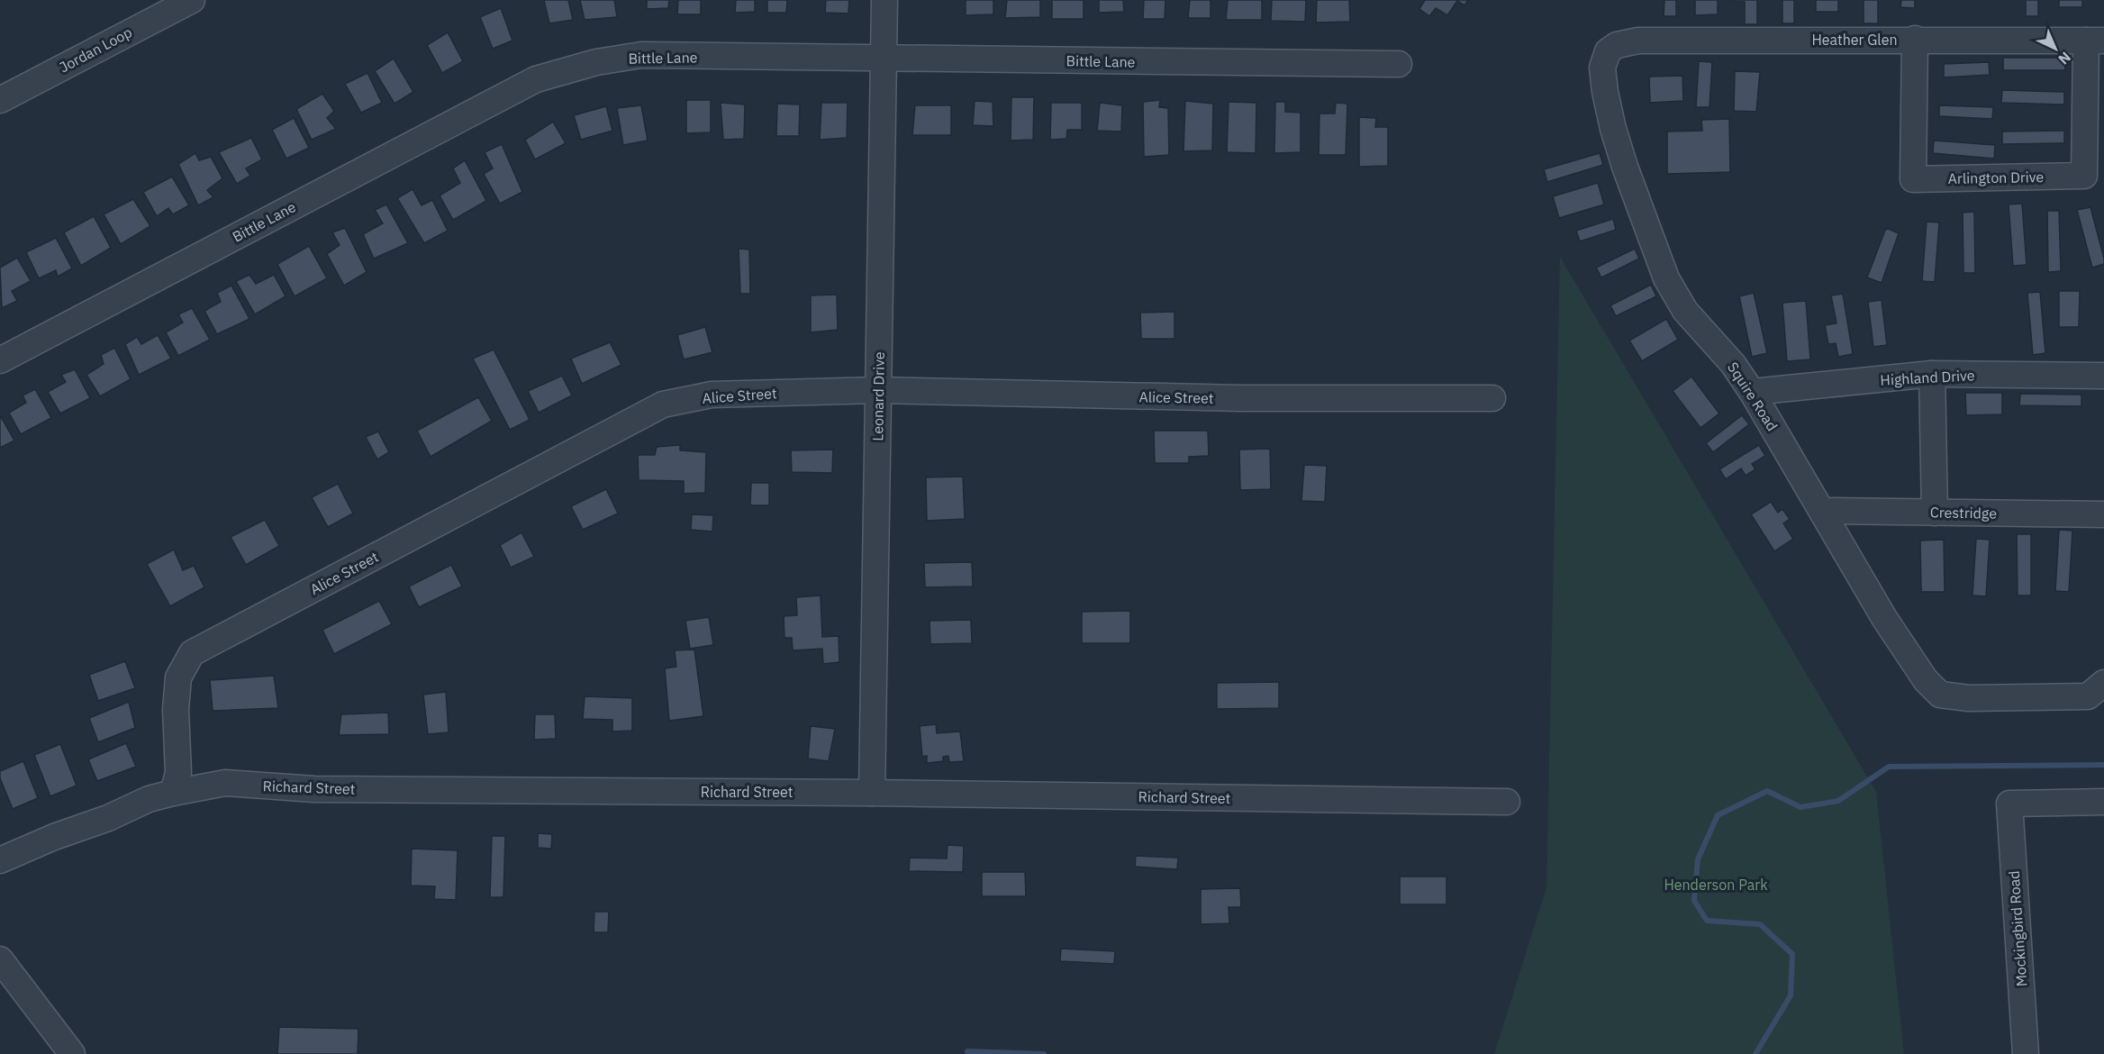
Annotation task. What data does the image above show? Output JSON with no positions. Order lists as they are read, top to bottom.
{
  "streets": {
    "street": [
      "Heather Glen",
      "Jordan Loop",
      "Bittle Lane",
      "Arlington Drive",
      "Highland Drive",
      "Alice Street",
      "Leonard Drive",
      "Squire Road",
      "Crestridge",
      "Richard Street",
      "Mockingbird Road"
    ]
  },
  "crossings": [
    ["Heather Glen", "Arlington Drive"],
    ["Heather Glen", "Squire Road"],
    ["Bittle Lane", "Leonard Drive"],
    ["Highland Drive", "Squire Road"],
    ["Alice Street", "Leonard Drive"],
    ["Alice Street", "Richard Street"],
    ["Leonard Drive", "Richard Street"],
    ["Squire Road", "Crestridge"]
  ],
  "parks": ["Henderson Park"],
  "north": "bottom right"
}
